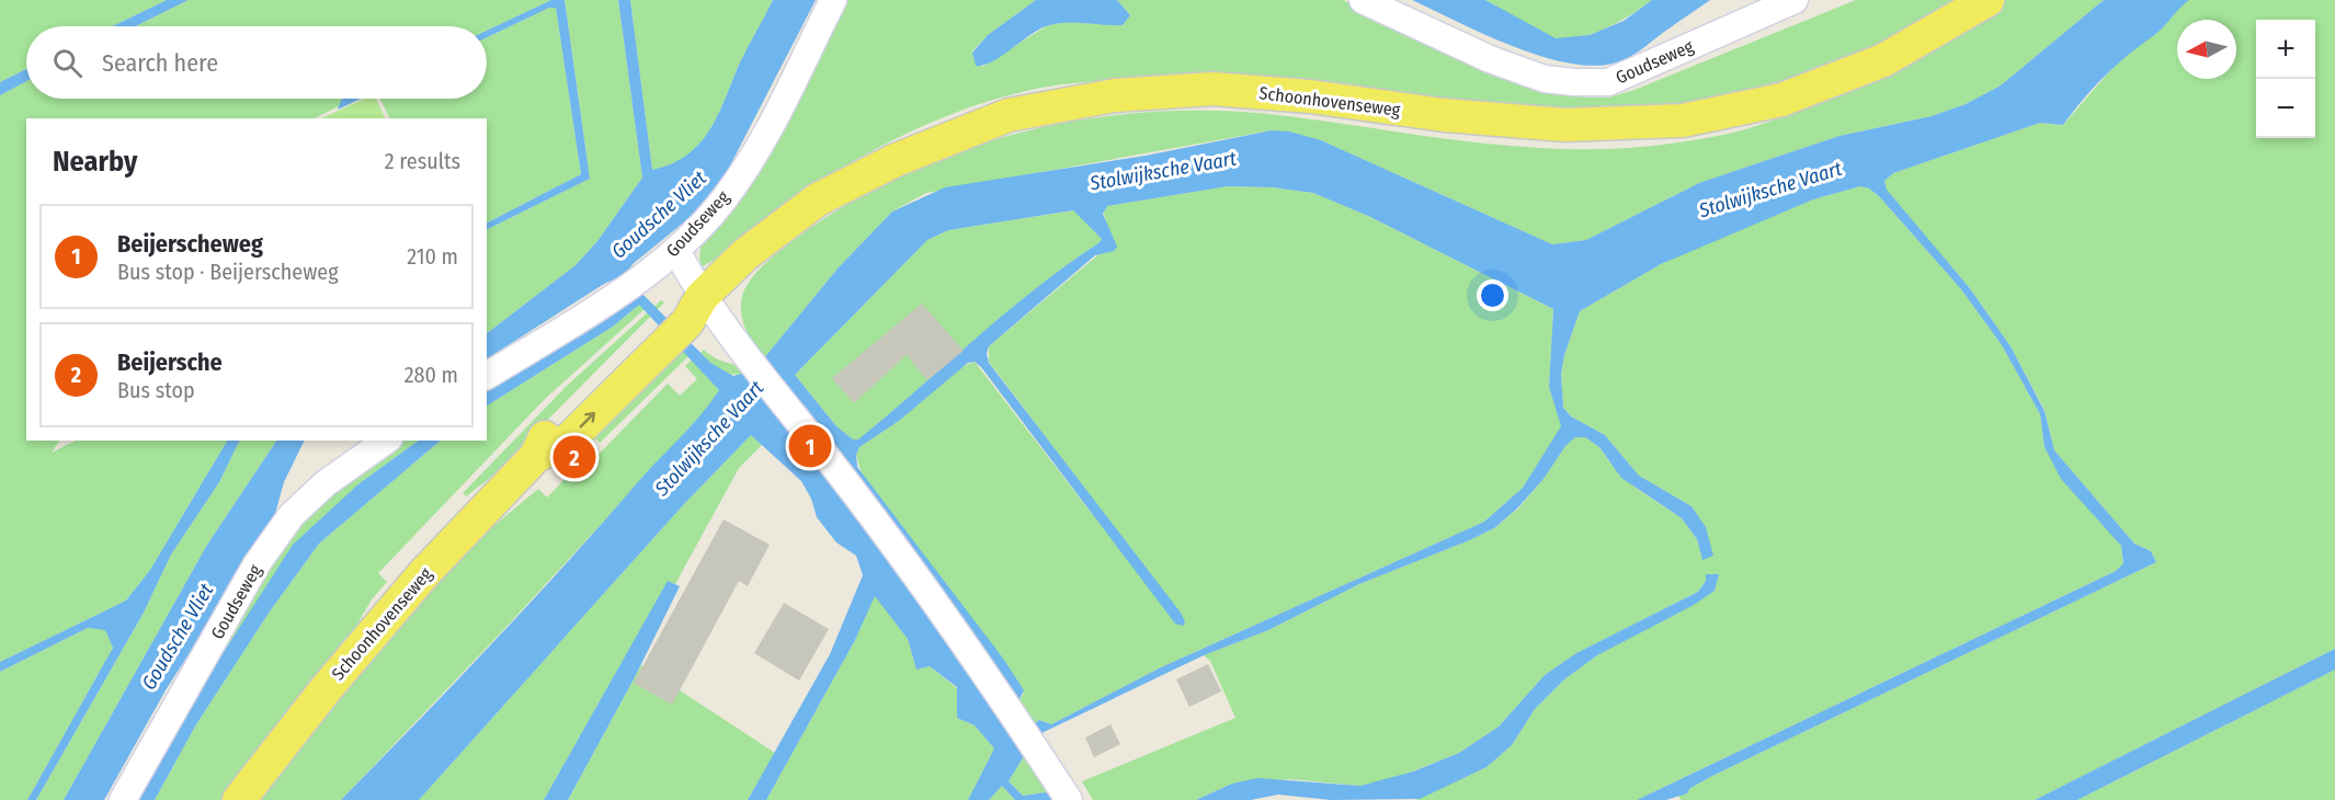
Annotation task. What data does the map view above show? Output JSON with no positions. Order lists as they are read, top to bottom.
{
  "streets": {
    "main road": ["Schoonhovenseweg"],
    "street": ["Goudseweg"]
  },
  "water": ["Stolwijksche Vaart", "Goudsche Vliet"],
  "north": "left",
  "page": {
    "map_buttons": ["+", "−"],
    "search": "Search here",
    "heading": ["Nearby", "2 results"],
    "list": [
      {
        "mark": "1",
        "name": "Beijerscheweg",
        "note": "Bus stop · Beijerscheweg",
        "value": "210 m"
      },
      {
        "mark": "2",
        "name": "Beijersche",
        "note": "Bus stop",
        "value": "280 m"
      }
    ],
    "pins": ["1", "2"]
  }
}
